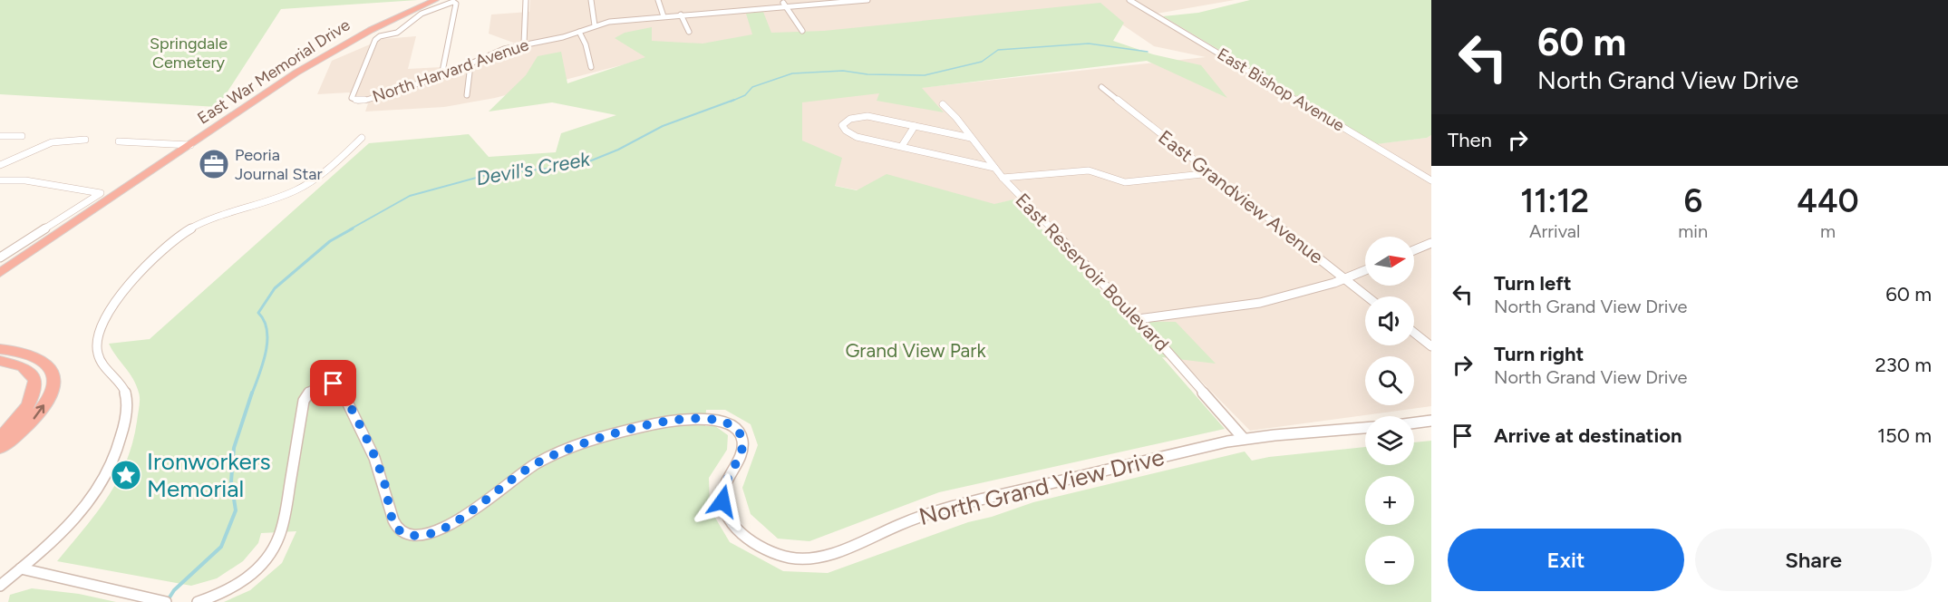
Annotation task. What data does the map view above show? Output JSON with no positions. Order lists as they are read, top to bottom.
{
  "streets": {
    "highway": ["East War Memorial Drive"],
    "street": [
      "North Harvard Avenue",
      "East Bishop Avenue",
      "East Grandview Avenue",
      "East Reservoir Boulevard",
      "North Grand View Drive"
    ]
  },
  "crossings": [
    ["East Reservoir Boulevard", "North Grand View Drive"]
  ],
  "water": ["Devil's Creek"],
  "parks": ["Springdale Cemetery", "Grand View Park"],
  "places": {
    "office": ["Peoria Journal Star"],
    "place": ["Ironworkers Memorial"]
  },
  "north": "right",
  "page": {
    "turn": ["60 m", "North Grand View Drive"],
    "then": "Then",
    "eta": [
      "11:12",
      "Arrival",
      "6",
      "min",
      "440",
      "m"
    ],
    "map_buttons": ["+", "−"],
    "list": [
      {
        "name": "Turn left",
        "note": "North Grand View Drive",
        "value": "60 m"
      },
      {
        "name": "Turn right",
        "note": "North Grand View Drive",
        "value": "230 m"
      },
      {
        "name": "Arrive at destination",
        "value": "150 m"
      }
    ],
    "buttons": ["Exit", "Share"]
  }
}
